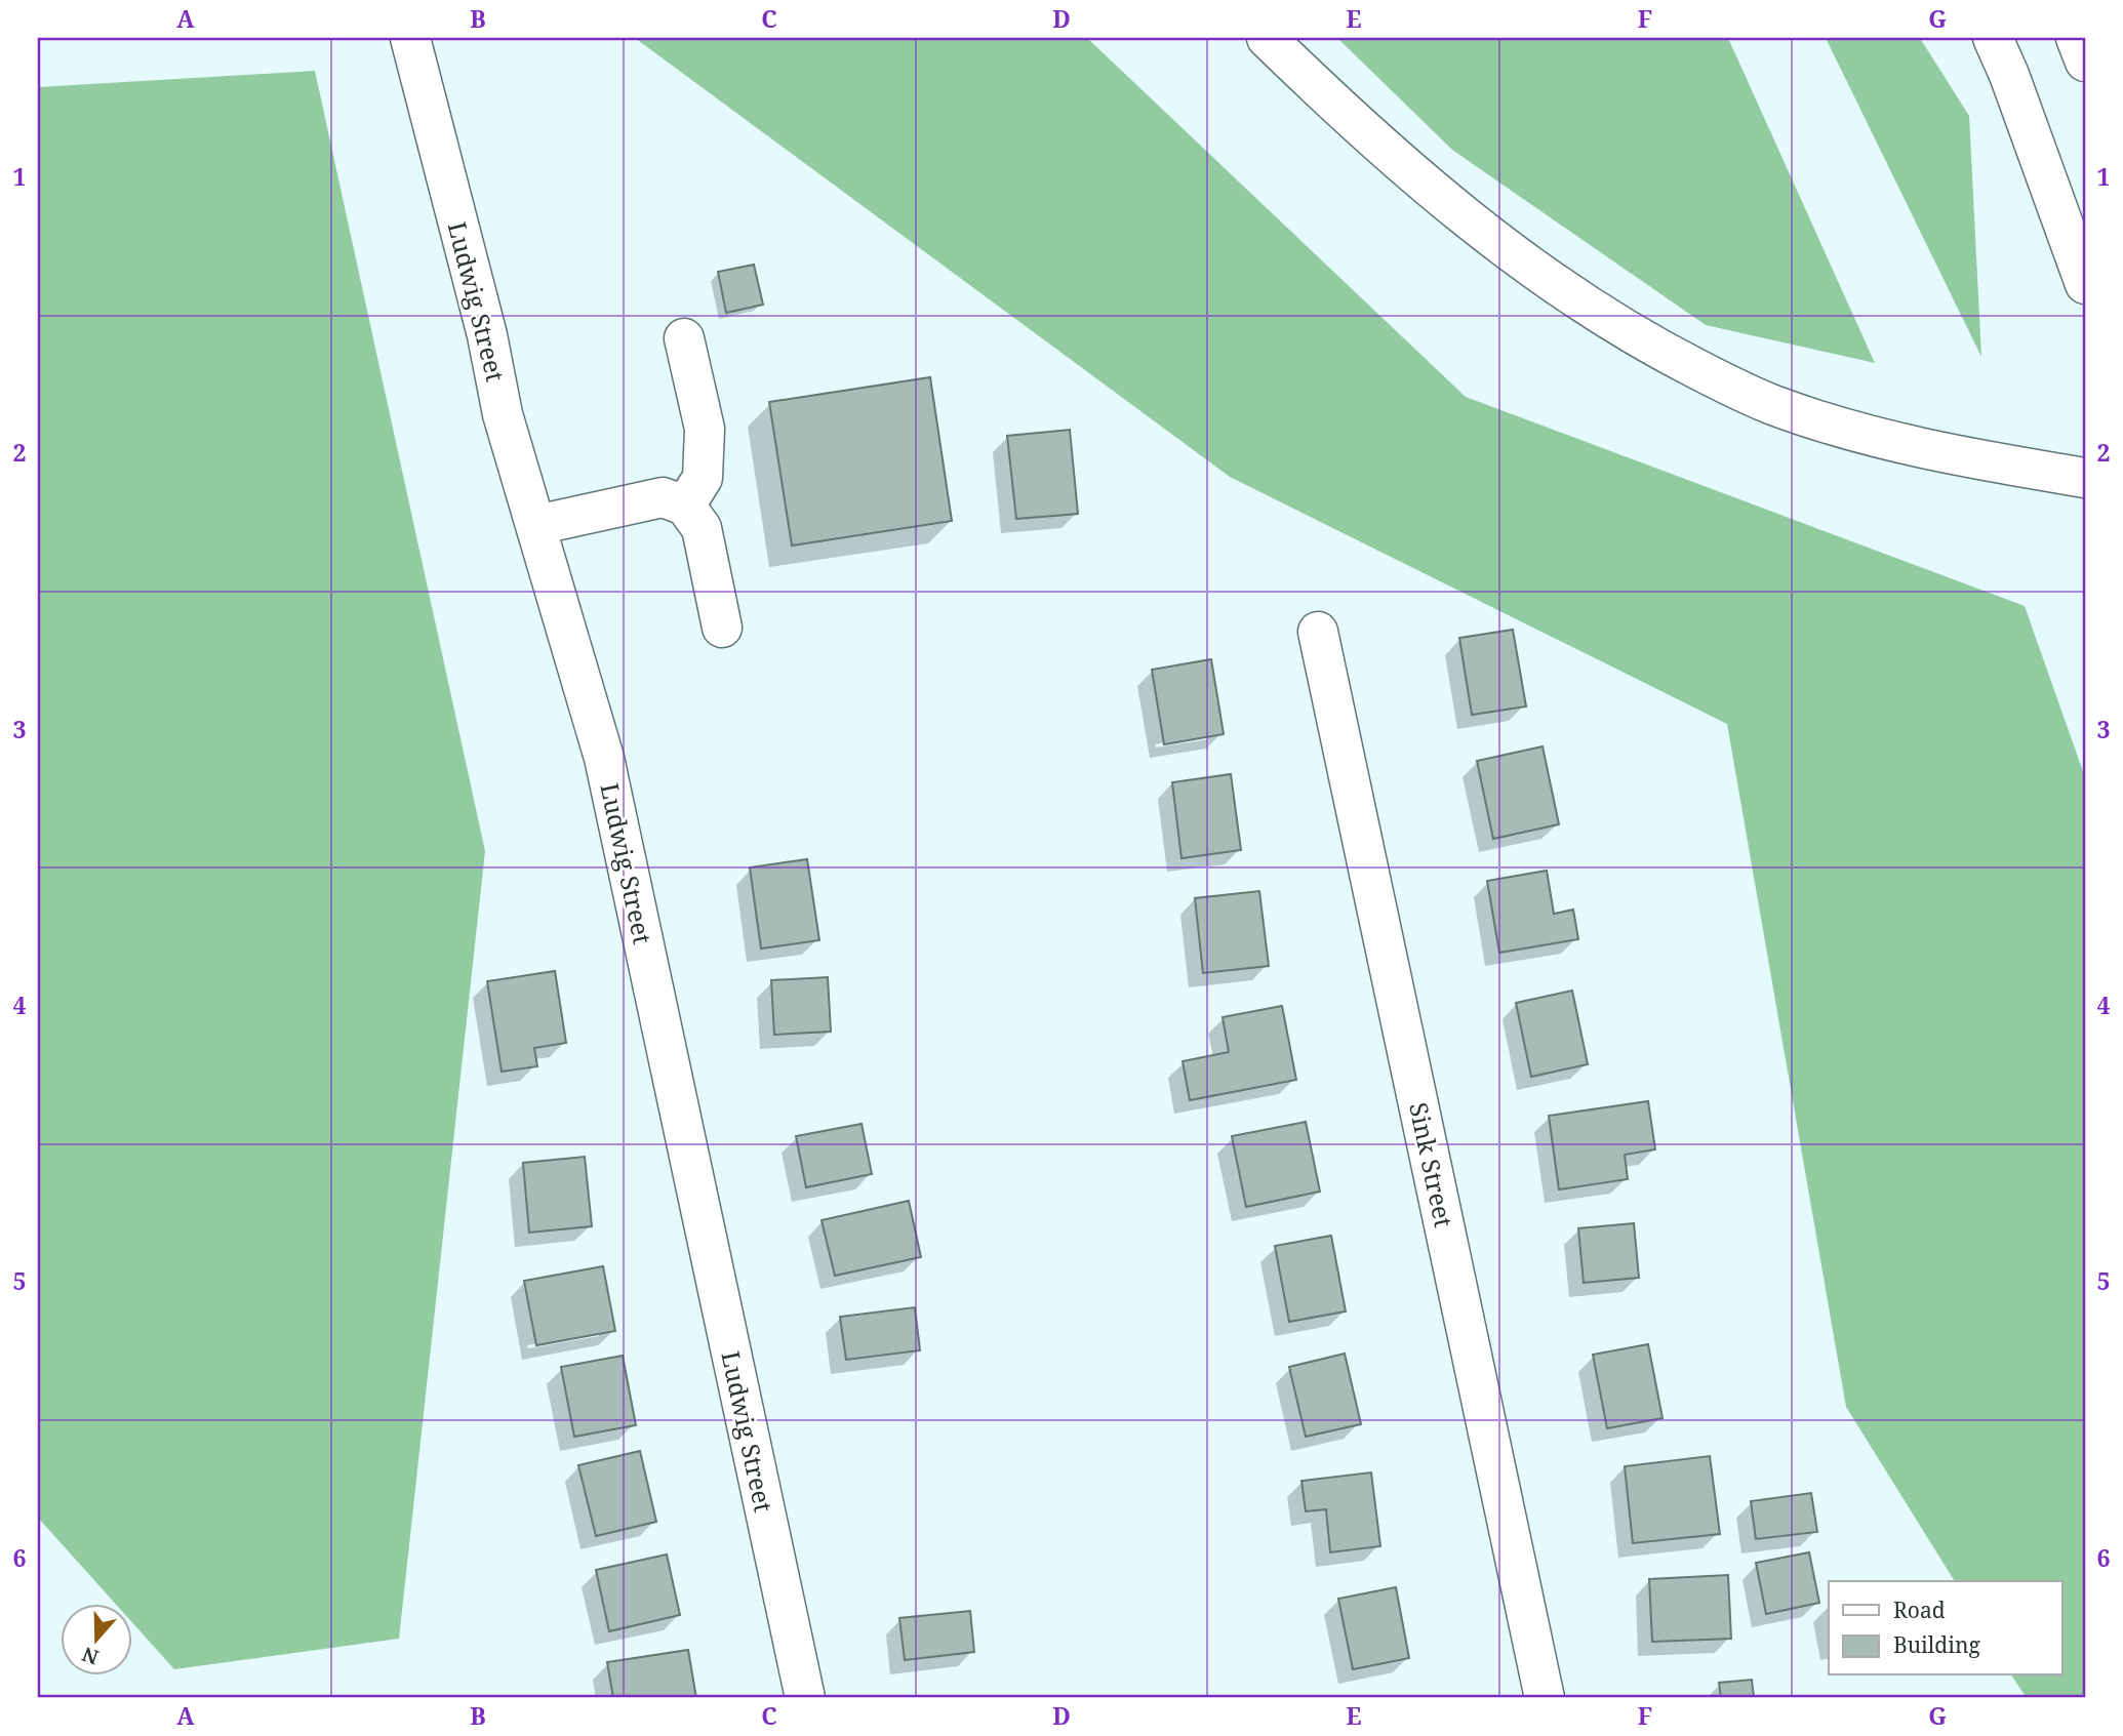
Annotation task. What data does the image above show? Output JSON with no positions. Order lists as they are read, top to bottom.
{
  "streets": {
    "main road": ["Ludwig Street", "Sink Street"]
  },
  "legend": ["Road", "Building"],
  "north": "bottom",
  "grid": {
    "columns": [
      "A",
      "B",
      "C",
      "D",
      "E",
      "F",
      "G"
    ],
    "rows": [
      "1",
      "2",
      "3",
      "4",
      "5",
      "6"
    ]
  }
}
